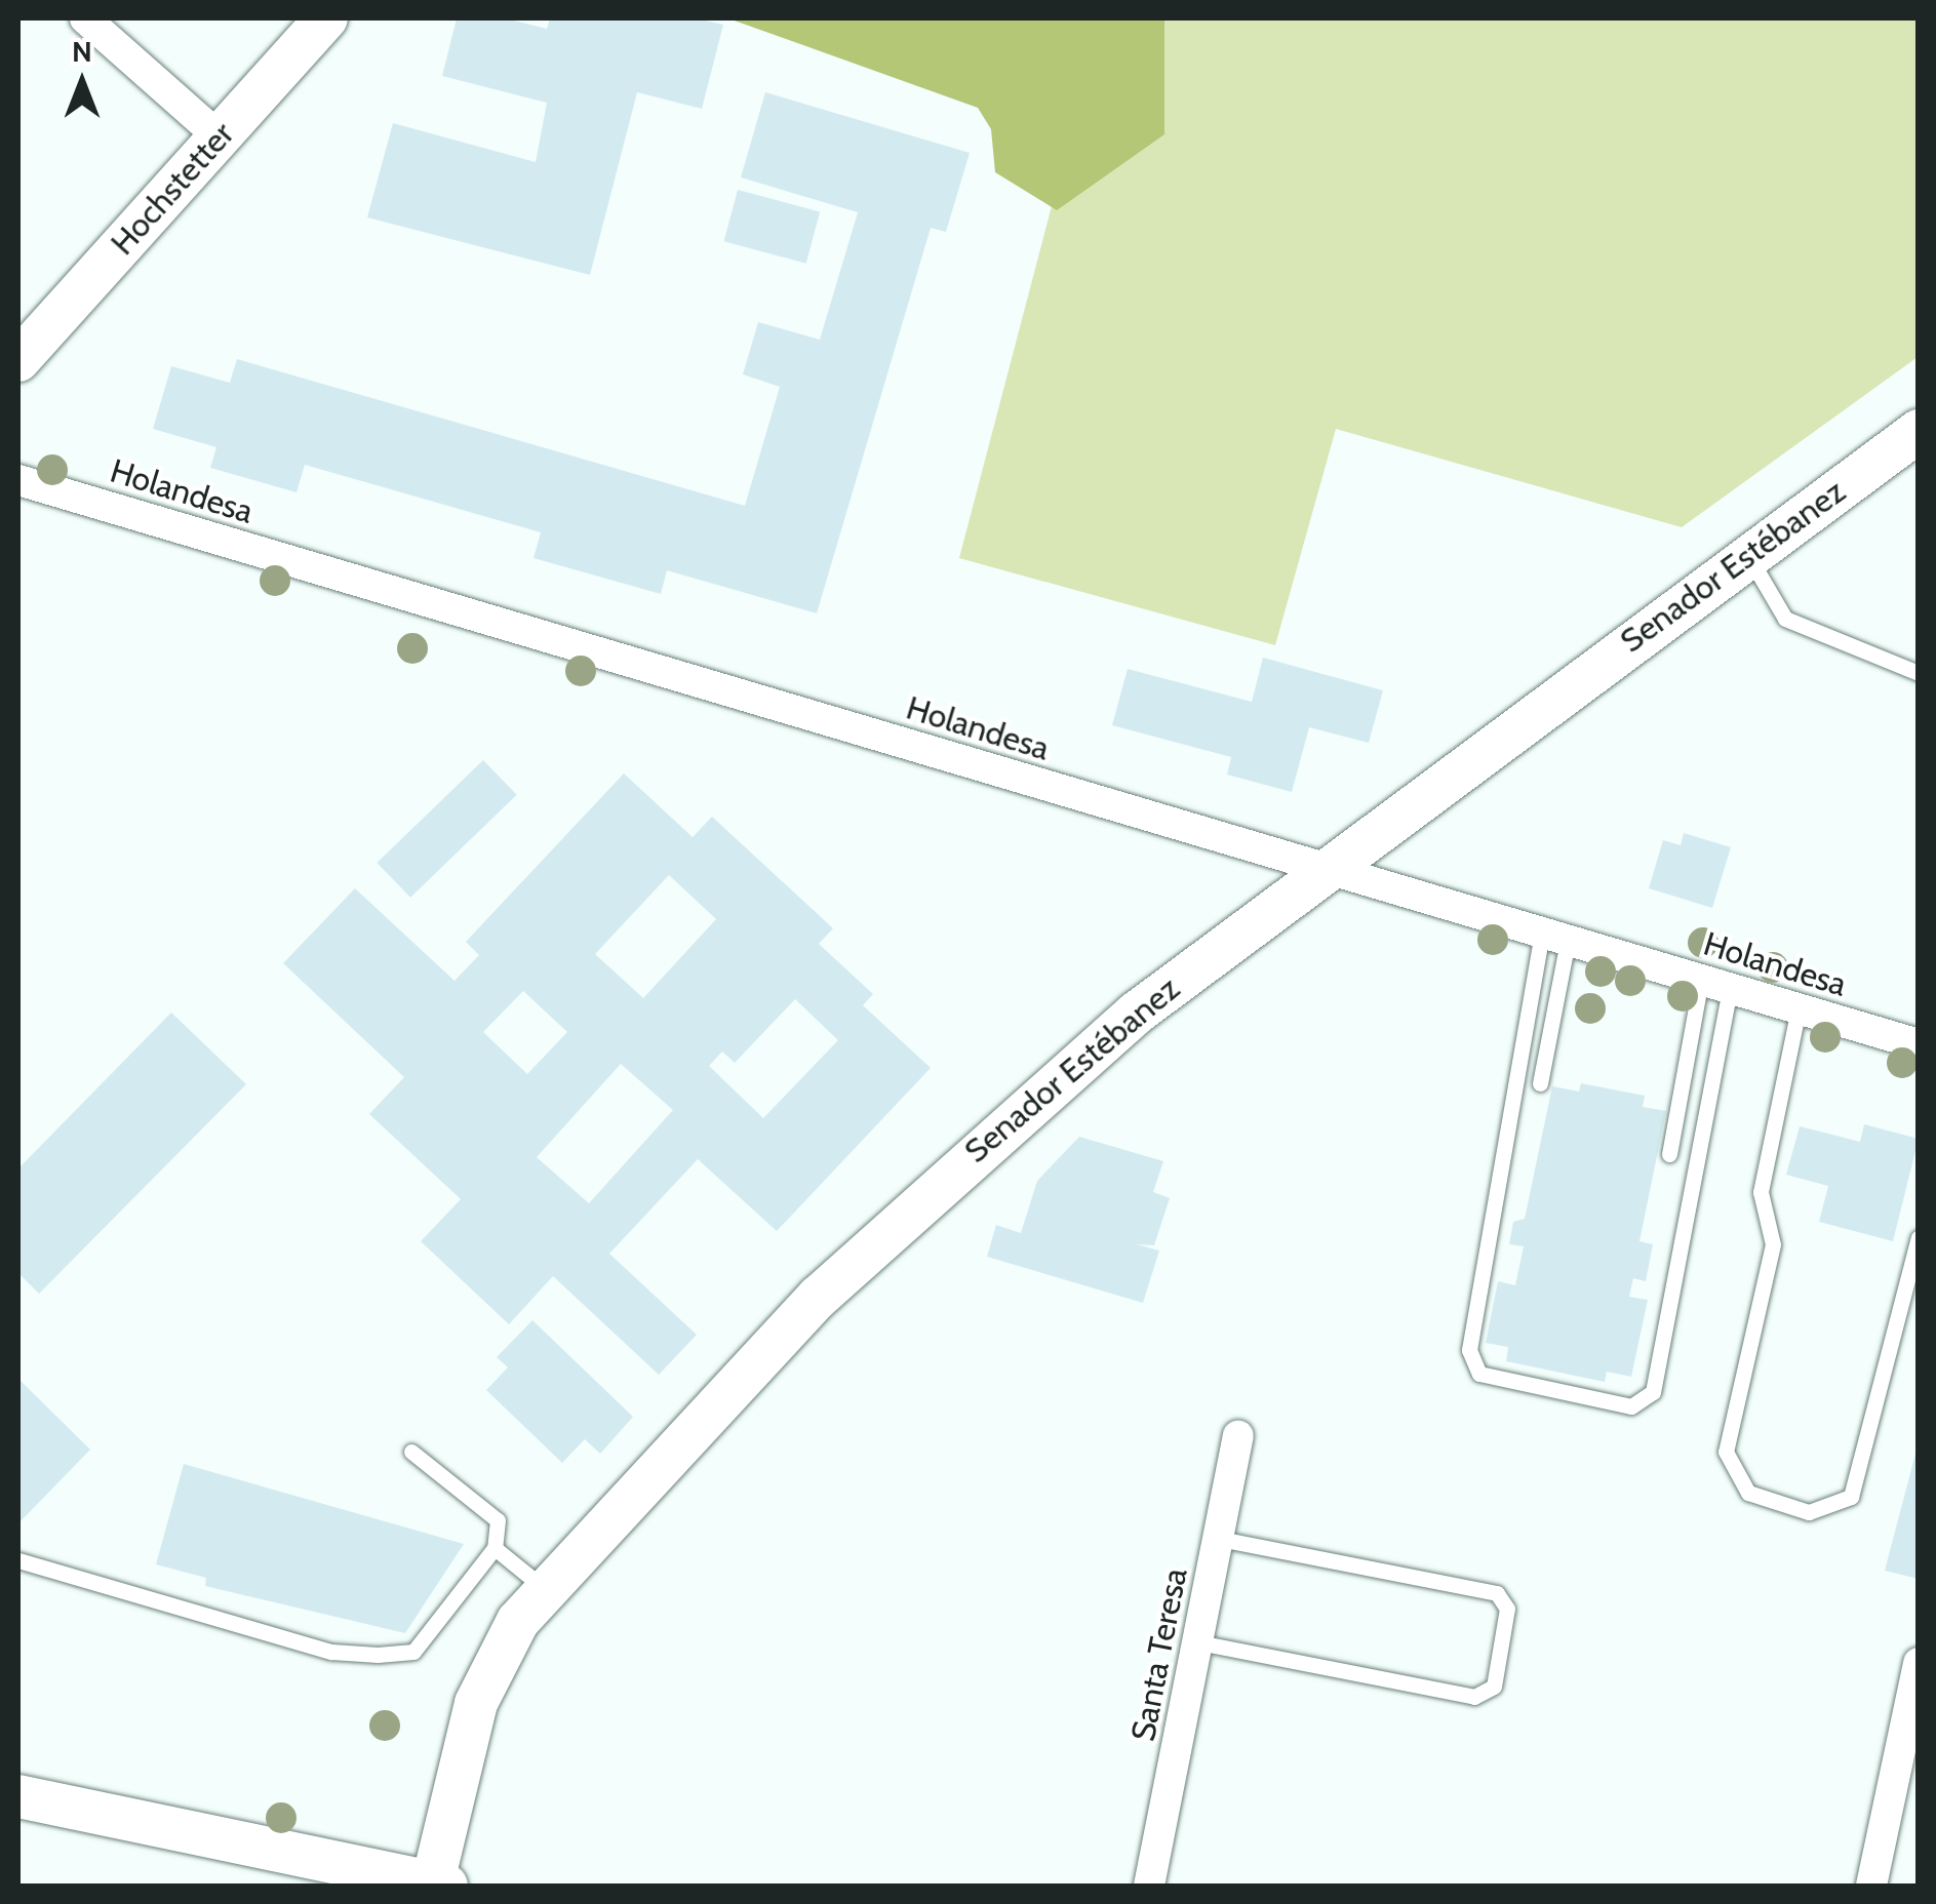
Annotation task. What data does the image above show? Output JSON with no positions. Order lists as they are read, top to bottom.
{
  "streets": {
    "main road": ["Hochstetter", "Senador Estébanez"],
    "street": ["Holandesa", "Santa Teresa"]
  },
  "crossings": [
    ["Holandesa", "Senador Estébanez"]
  ],
  "north": "top"
}
